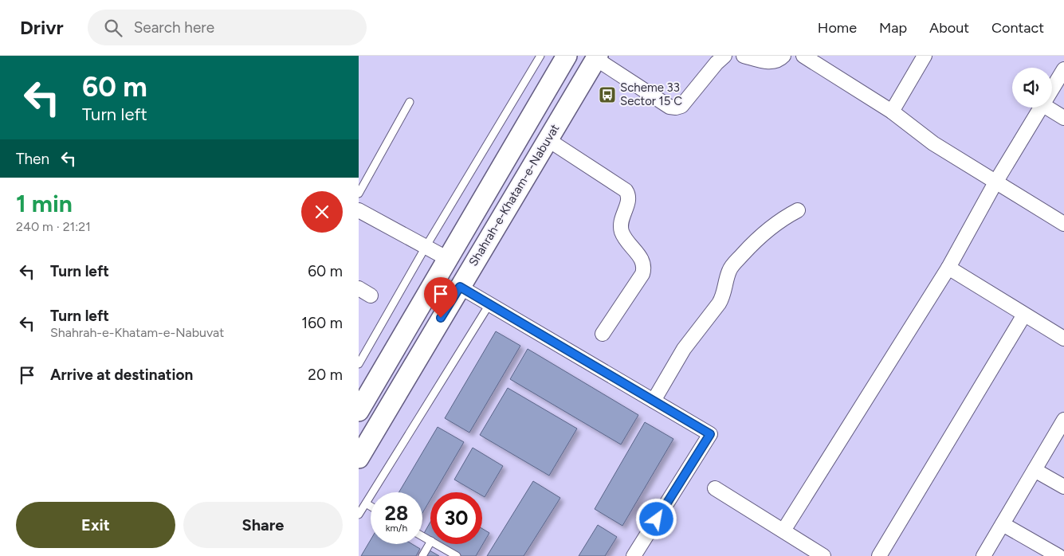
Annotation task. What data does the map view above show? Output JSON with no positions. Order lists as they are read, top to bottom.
{
  "streets": {
    "main road": ["Shahrah-e-Khatam-e-Nabuvat"]
  },
  "places": {
    "bus stop": ["Scheme 33 Sector 15 C"]
  },
  "page": {
    "header": "Drivr",
    "search": "Search here",
    "nav": [
      "Home",
      "Map",
      "About",
      "Contact"
    ],
    "turn": ["60 m", "Turn left"],
    "then": "Then",
    "heading": ["1 min", "240 m · 21:21"],
    "list": [
      {
        "name": "Turn left",
        "value": "60 m"
      },
      {
        "name": "Turn left",
        "note": "Shahrah-e-Khatam-e-Nabuvat",
        "value": "160 m"
      },
      {
        "name": "Arrive at destination",
        "value": "20 m"
      }
    ],
    "speed": "28 km/h",
    "limit": "30",
    "buttons": ["Exit", "Share"]
  }
}
